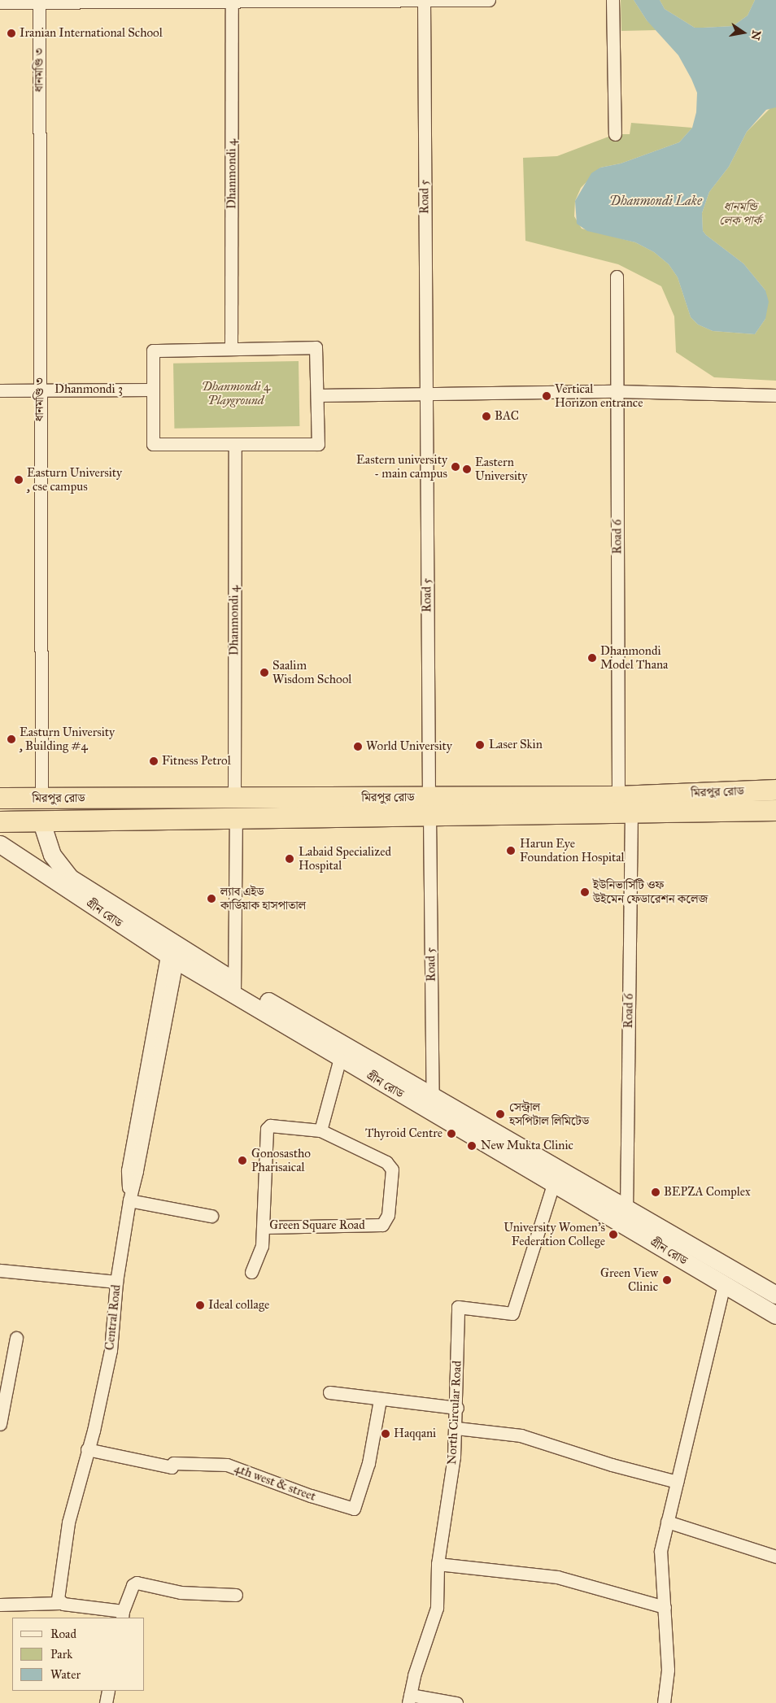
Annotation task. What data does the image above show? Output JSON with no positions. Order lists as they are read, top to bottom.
{
  "streets": {
    "highway": ["মিরপুর রোড"],
    "main road": ["গ্রীন রোড"],
    "street": [
      "ধানমণ্ডি ৩",
      "Dhanmondi 4",
      "Road 5",
      "Dhanmondi 3",
      "Road 6",
      "Green Square Road",
      "Central Road",
      "North Circular Road",
      "4th west & street"
    ]
  },
  "crossings": [
    ["ধানমণ্ডি ৩", "Dhanmondi 3"],
    ["ধানমণ্ডি ৩", "মিরপুর রোড"],
    ["Dhanmondi 4", "মিরপুর রোড"],
    ["Road 5", "মিরপুর রোড"],
    ["Road 5", "গ্রীন রোড"],
    ["Road 6", "মিরপুর রোড"],
    ["Road 6", "গ্রীন রোড"],
    ["মিরপুর রোড", "গ্রীন রোড"],
    ["গ্রীন রোড", "Central Road"],
    ["গ্রীন রোড", "North Circular Road"],
    ["Central Road", "4th west & street"]
  ],
  "water": ["Dhanmondi Lake"],
  "parks": ["ধানমন্ডি লেক পার্ক", "Dhanmondi 4 Playground"],
  "places": [
    "Iranian International School",
    "Vertical Horizon entrance",
    "BAC",
    "Eastern university - main campus",
    "Eastern University",
    "Easturn University , cse campus",
    "Dhanmondi Model Thana",
    "Saalim Wisdom School",
    "Easturn University , Building #4",
    "Laser Skin",
    "World University",
    "Fitness Petrol",
    "Harun Eye Foundation Hospital",
    "Labaid Specialized Hospital",
    "ইউনিভার্সিটি ওফ উইমেন ফেডারেশন কলেজ",
    "ল্যাব এইড কার্ডিয়াক হাসপাতাল",
    "সেন্ট্রাল হসপিটাল লিমিটেড",
    "Thyroid Centre",
    "New Mukta Clinic",
    "Gonosastho Pharisaical",
    "BEPZA Complex",
    "University Women's Federation College",
    "Green View Clinic",
    "Ideal collage",
    "Haqqani"
  ],
  "legend": ["Road", "Park", "Water"],
  "north": "right"
}
